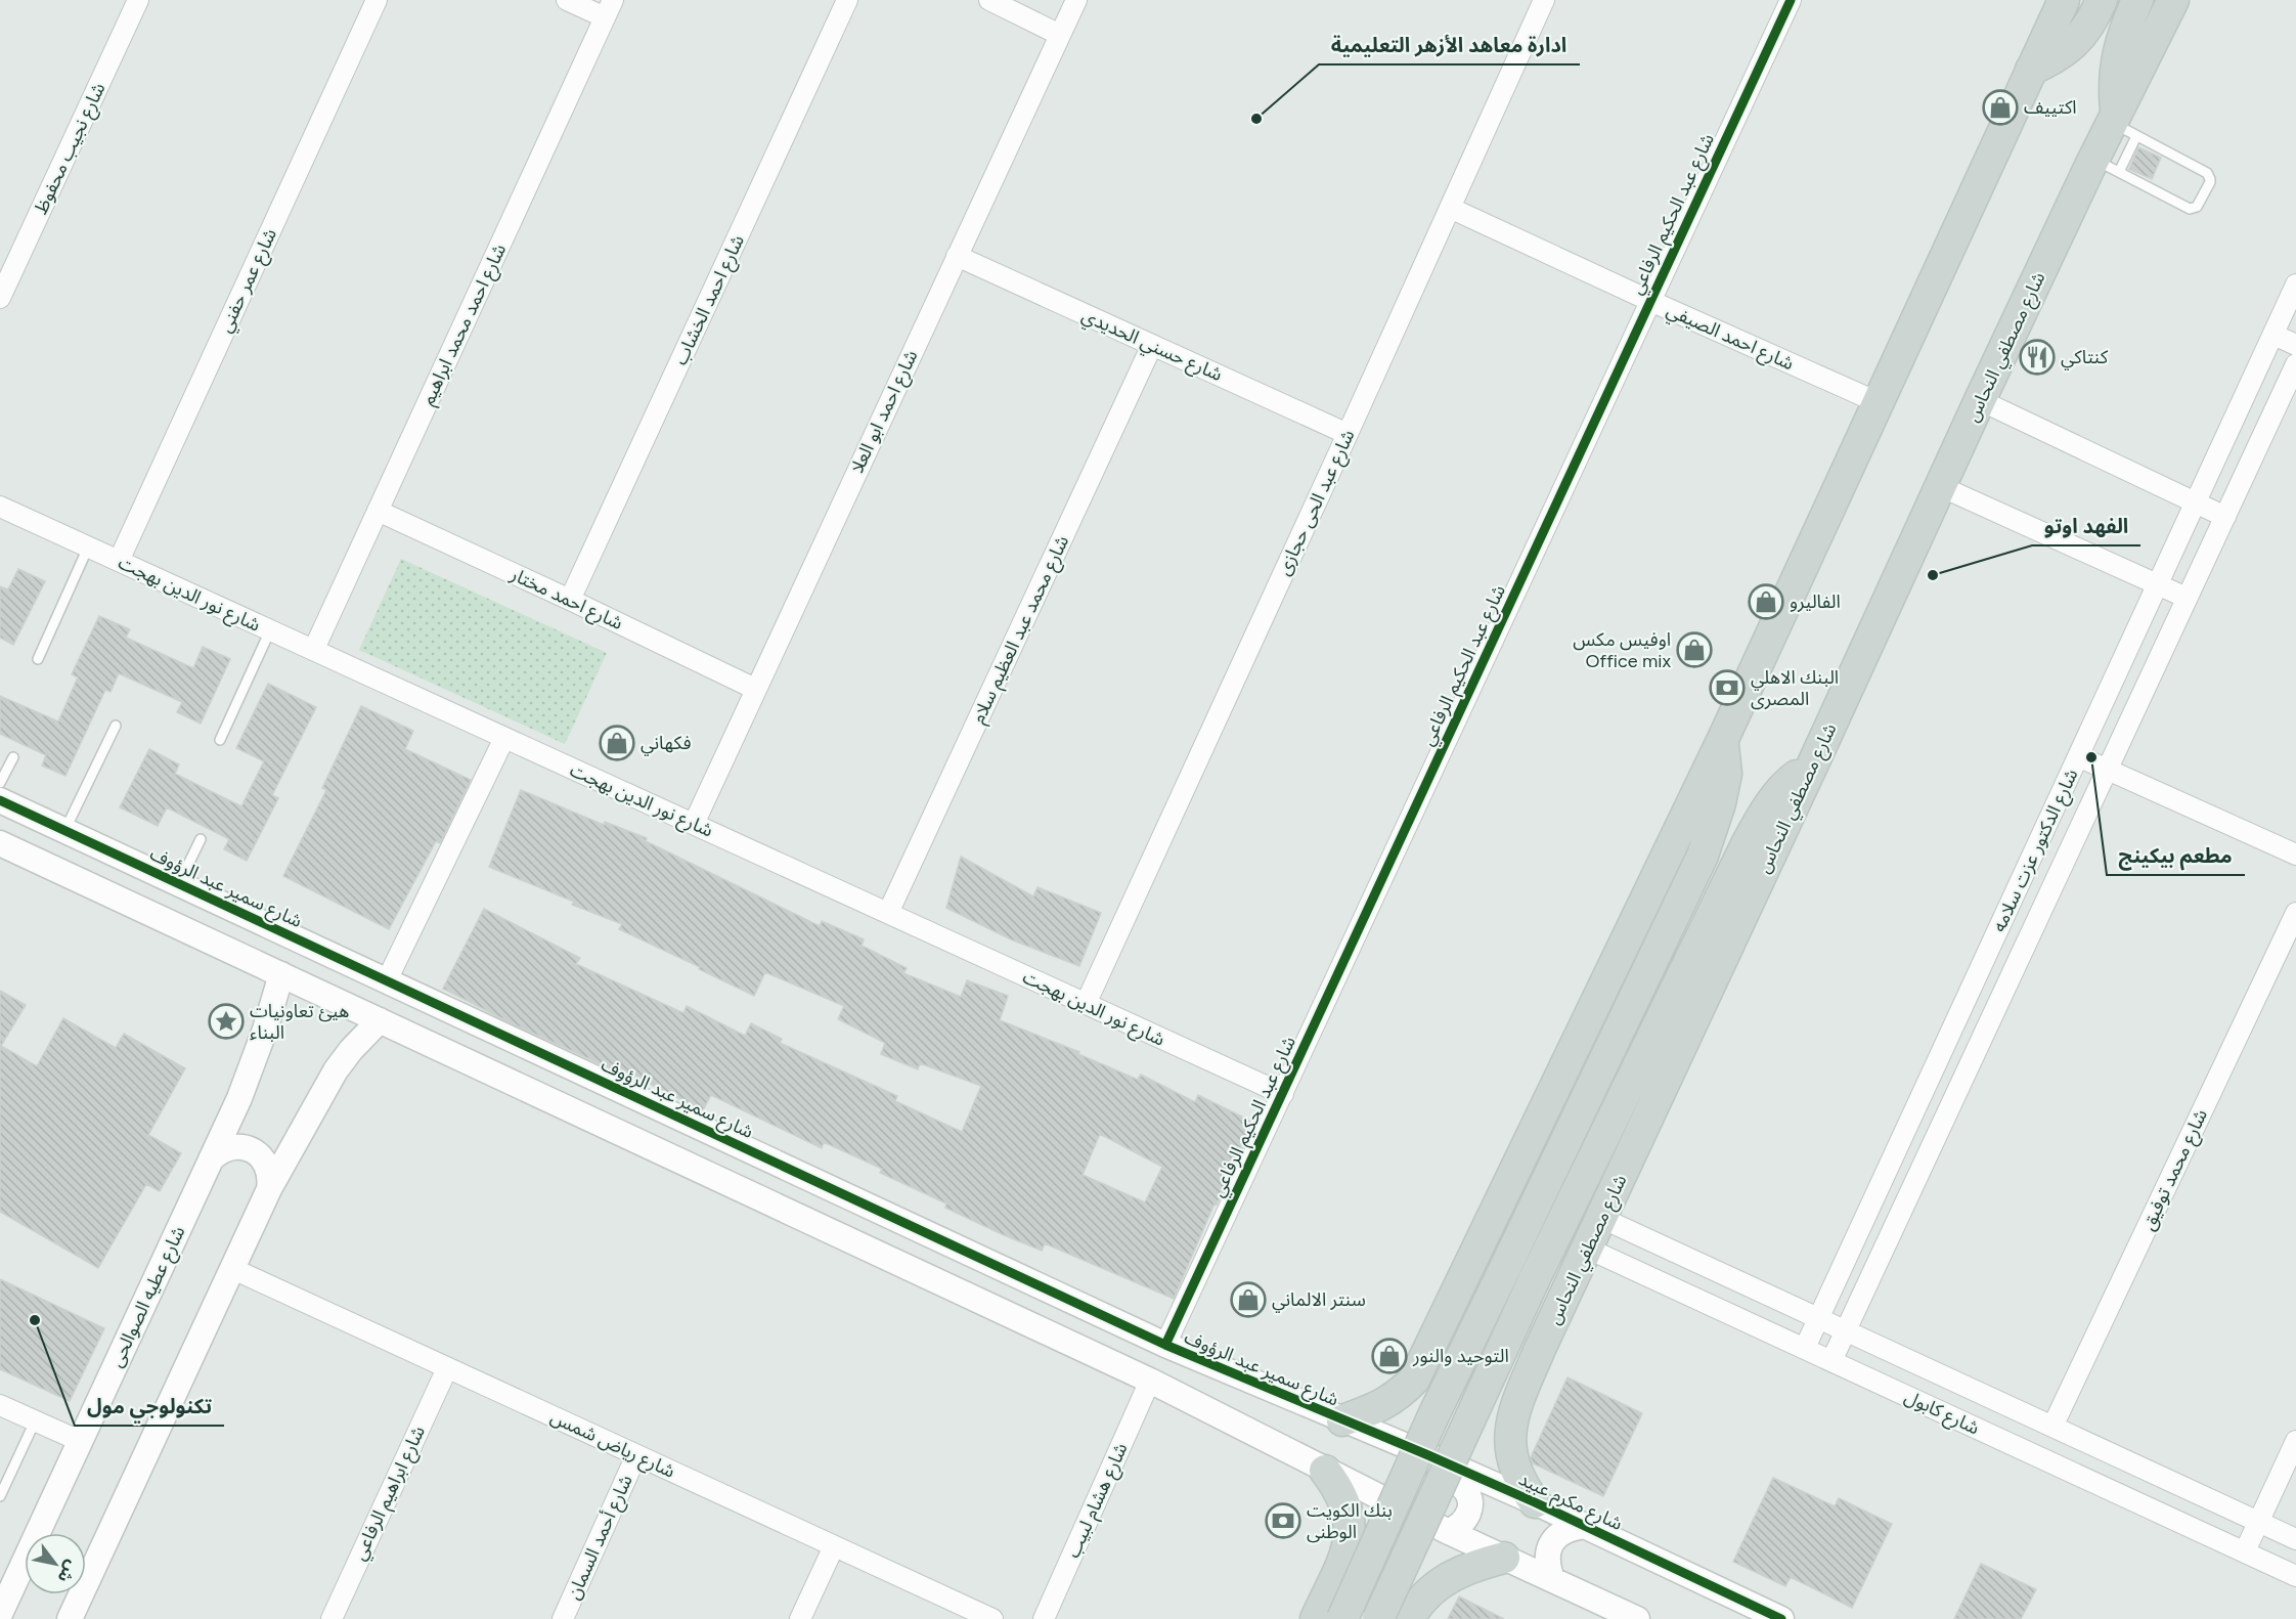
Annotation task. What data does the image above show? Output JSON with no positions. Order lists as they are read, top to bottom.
{
  "streets": {
    "main road": ["شارع مصطفي النحاس"],
    "street": [
      "شارع نجيب محفوظ",
      "شارع عبد الحكيم الرفاعي",
      "شارع عمر حفني",
      "شارع احمد الخشاب",
      "شارع احمد محمد ابراهيم",
      "شارع احمد الصيفي",
      "شارع حسني الحديدي",
      "شارع احمد ابو العلا",
      "شارع عبد الحى حجازى",
      "شارع نور الدين بهجت",
      "شارع احمد مختار",
      "شارع محمد عبد العظيم سلام",
      "شارع الدكتور عزت سلامه",
      "شارع سمير عبد الرؤوف",
      "شارع محمد توفيق",
      "شارع عطيه الصوالحى",
      "شارع كابول",
      "شارع رياض شمس",
      "شارع ابراهيم الرفاعي",
      "شارع هشام لبيب",
      "شارع مكرم عبيد",
      "شارع أحمد السمان"
    ]
  },
  "crossings": [
    ["شارع عبد الحكيم الرفاعي", "شارع احمد الصيفي"],
    ["شارع عبد الحكيم الرفاعي", "شارع نور الدين بهجت"],
    ["شارع عبد الحكيم الرفاعي", "شارع سمير عبد الرؤوف"],
    ["شارع عمر حفني", "شارع نور الدين بهجت"],
    ["شارع احمد الخشاب", "شارع احمد مختار"],
    ["شارع احمد محمد ابراهيم", "شارع نور الدين بهجت"],
    ["شارع احمد محمد ابراهيم", "شارع احمد مختار"],
    ["شارع احمد الصيفي", "شارع عبد الحى حجازى"],
    ["شارع حسني الحديدي", "شارع احمد ابو العلا"],
    ["شارع حسني الحديدي", "شارع عبد الحى حجازى"],
    ["شارع حسني الحديدي", "شارع محمد عبد العظيم سلام"],
    ["شارع مصطفي النحاس", "شارع كابول"],
    ["شارع مصطفي النحاس", "شارع مكرم عبيد"],
    ["شارع احمد ابو العلا", "شارع نور الدين بهجت"],
    ["شارع احمد ابو العلا", "شارع احمد مختار"],
    ["شارع عبد الحى حجازى", "شارع نور الدين بهجت"],
    ["شارع نور الدين بهجت", "شارع محمد عبد العظيم سلام"],
    ["شارع الدكتور عزت سلامه", "شارع كابول"],
    ["شارع سمير عبد الرؤوف", "شارع مكرم عبيد"],
    ["شارع محمد توفيق", "شارع كابول"],
    ["شارع رياض شمس", "شارع ابراهيم الرفاعي"],
    ["شارع رياض شمس", "شارع أحمد السمان"]
  ],
  "places": {
    "shop": [
      "اكتييف",
      "الفاليرو",
      "اوفيس مكس Office mix",
      "فكهاني",
      "سنتر الالماني",
      "التوحيد والنور"
    ],
    "other": [
      "ادارة معاهد الأزهر التعليمية",
      "الفهد اوتو",
      "مطعم بيكينج",
      "تكنولوجي مول"
    ],
    "restaurant": ["كنتاكي"],
    "bank": ["البنك الاهلي المصرى", "بنك الكويت الوطنى"],
    "place": ["هيئ تعاونيات البناء"]
  },
  "north": "bottom right"
}
